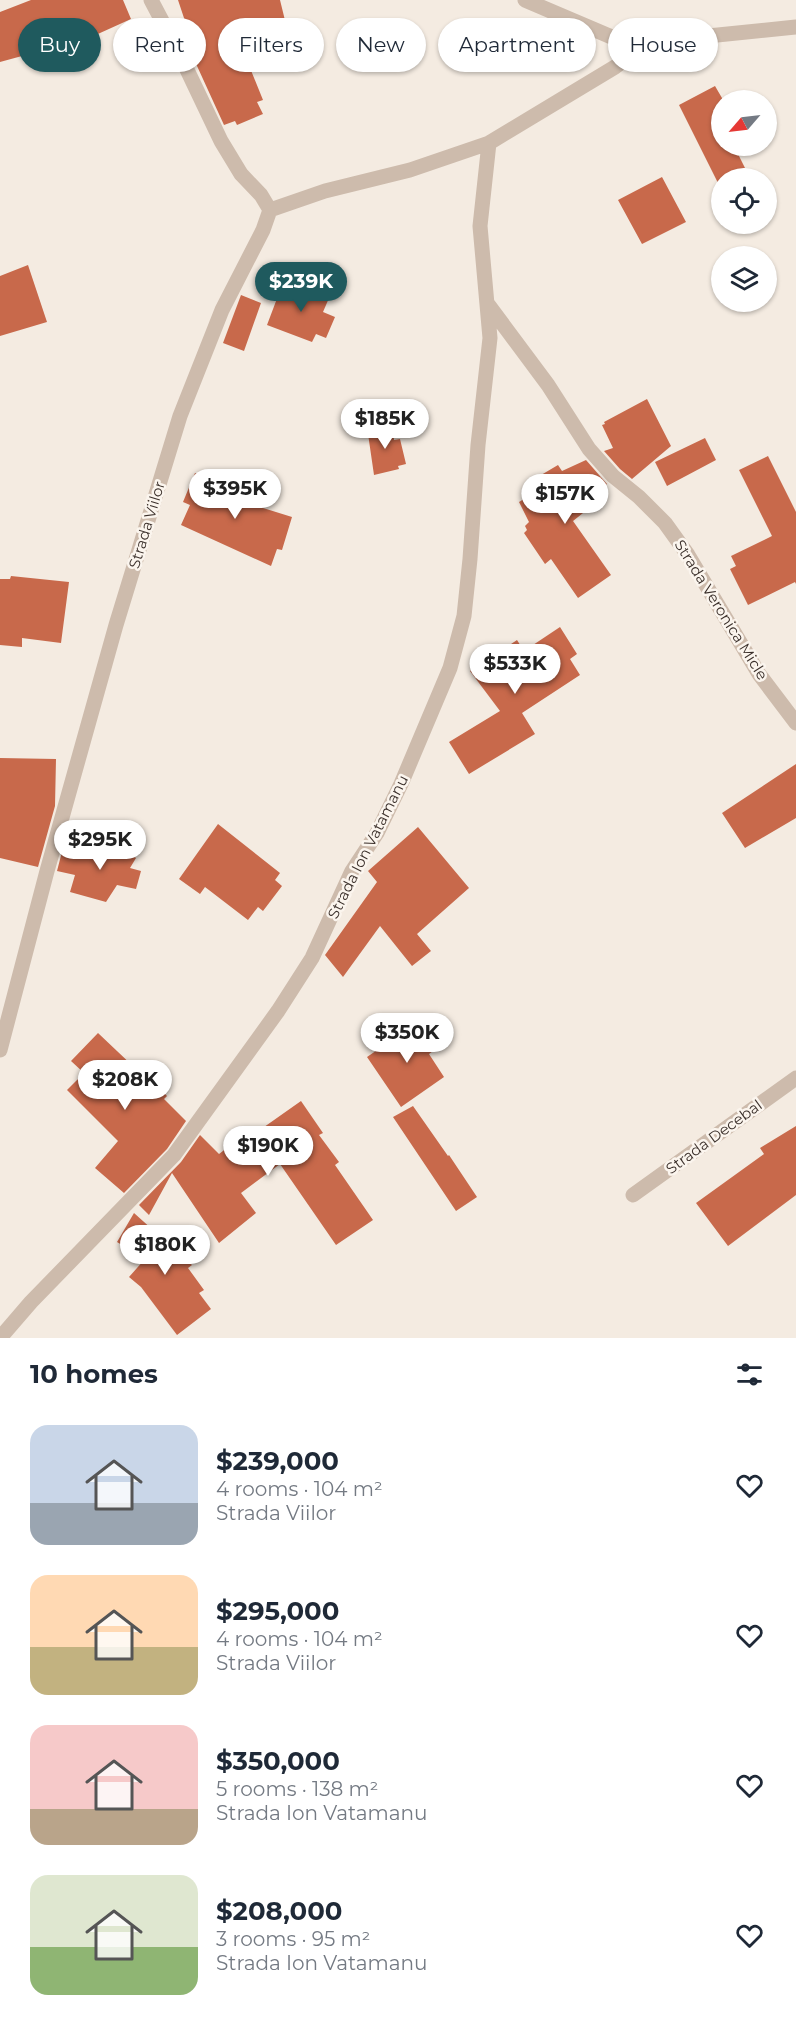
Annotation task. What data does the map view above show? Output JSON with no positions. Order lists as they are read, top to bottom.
{
  "streets": {
    "street": [
      "Strada Viilor",
      "Strada Veronica Micle",
      "Strada Ion Vatamanu",
      "Strada Decebal"
    ]
  },
  "crossings": [
    ["Strada Veronica Micle", "Strada Ion Vatamanu"]
  ],
  "north": "bottom left",
  "page": {
    "chip": [
      "Buy",
      "Rent",
      "Filters",
      "New",
      "Apartment",
      "House"
    ],
    "price": [
      "$239K",
      "$185K",
      "$395K",
      "$157K",
      "$533K",
      "$295K",
      "$350K",
      "$208K",
      "$190K",
      "$180K"
    ],
    "heading": "10 homes",
    "list": [
      {
        "name": "$239,000",
        "note": "4 rooms · 104 m² · Strada Viilor"
      },
      {
        "name": "$295,000",
        "note": "4 rooms · 104 m² · Strada Viilor"
      },
      {
        "name": "$350,000",
        "note": "5 rooms · 138 m² · Strada Ion Vatamanu"
      },
      {
        "name": "$208,000",
        "note": "3 rooms · 95 m² · Strada Ion Vatamanu"
      }
    ]
  }
}
